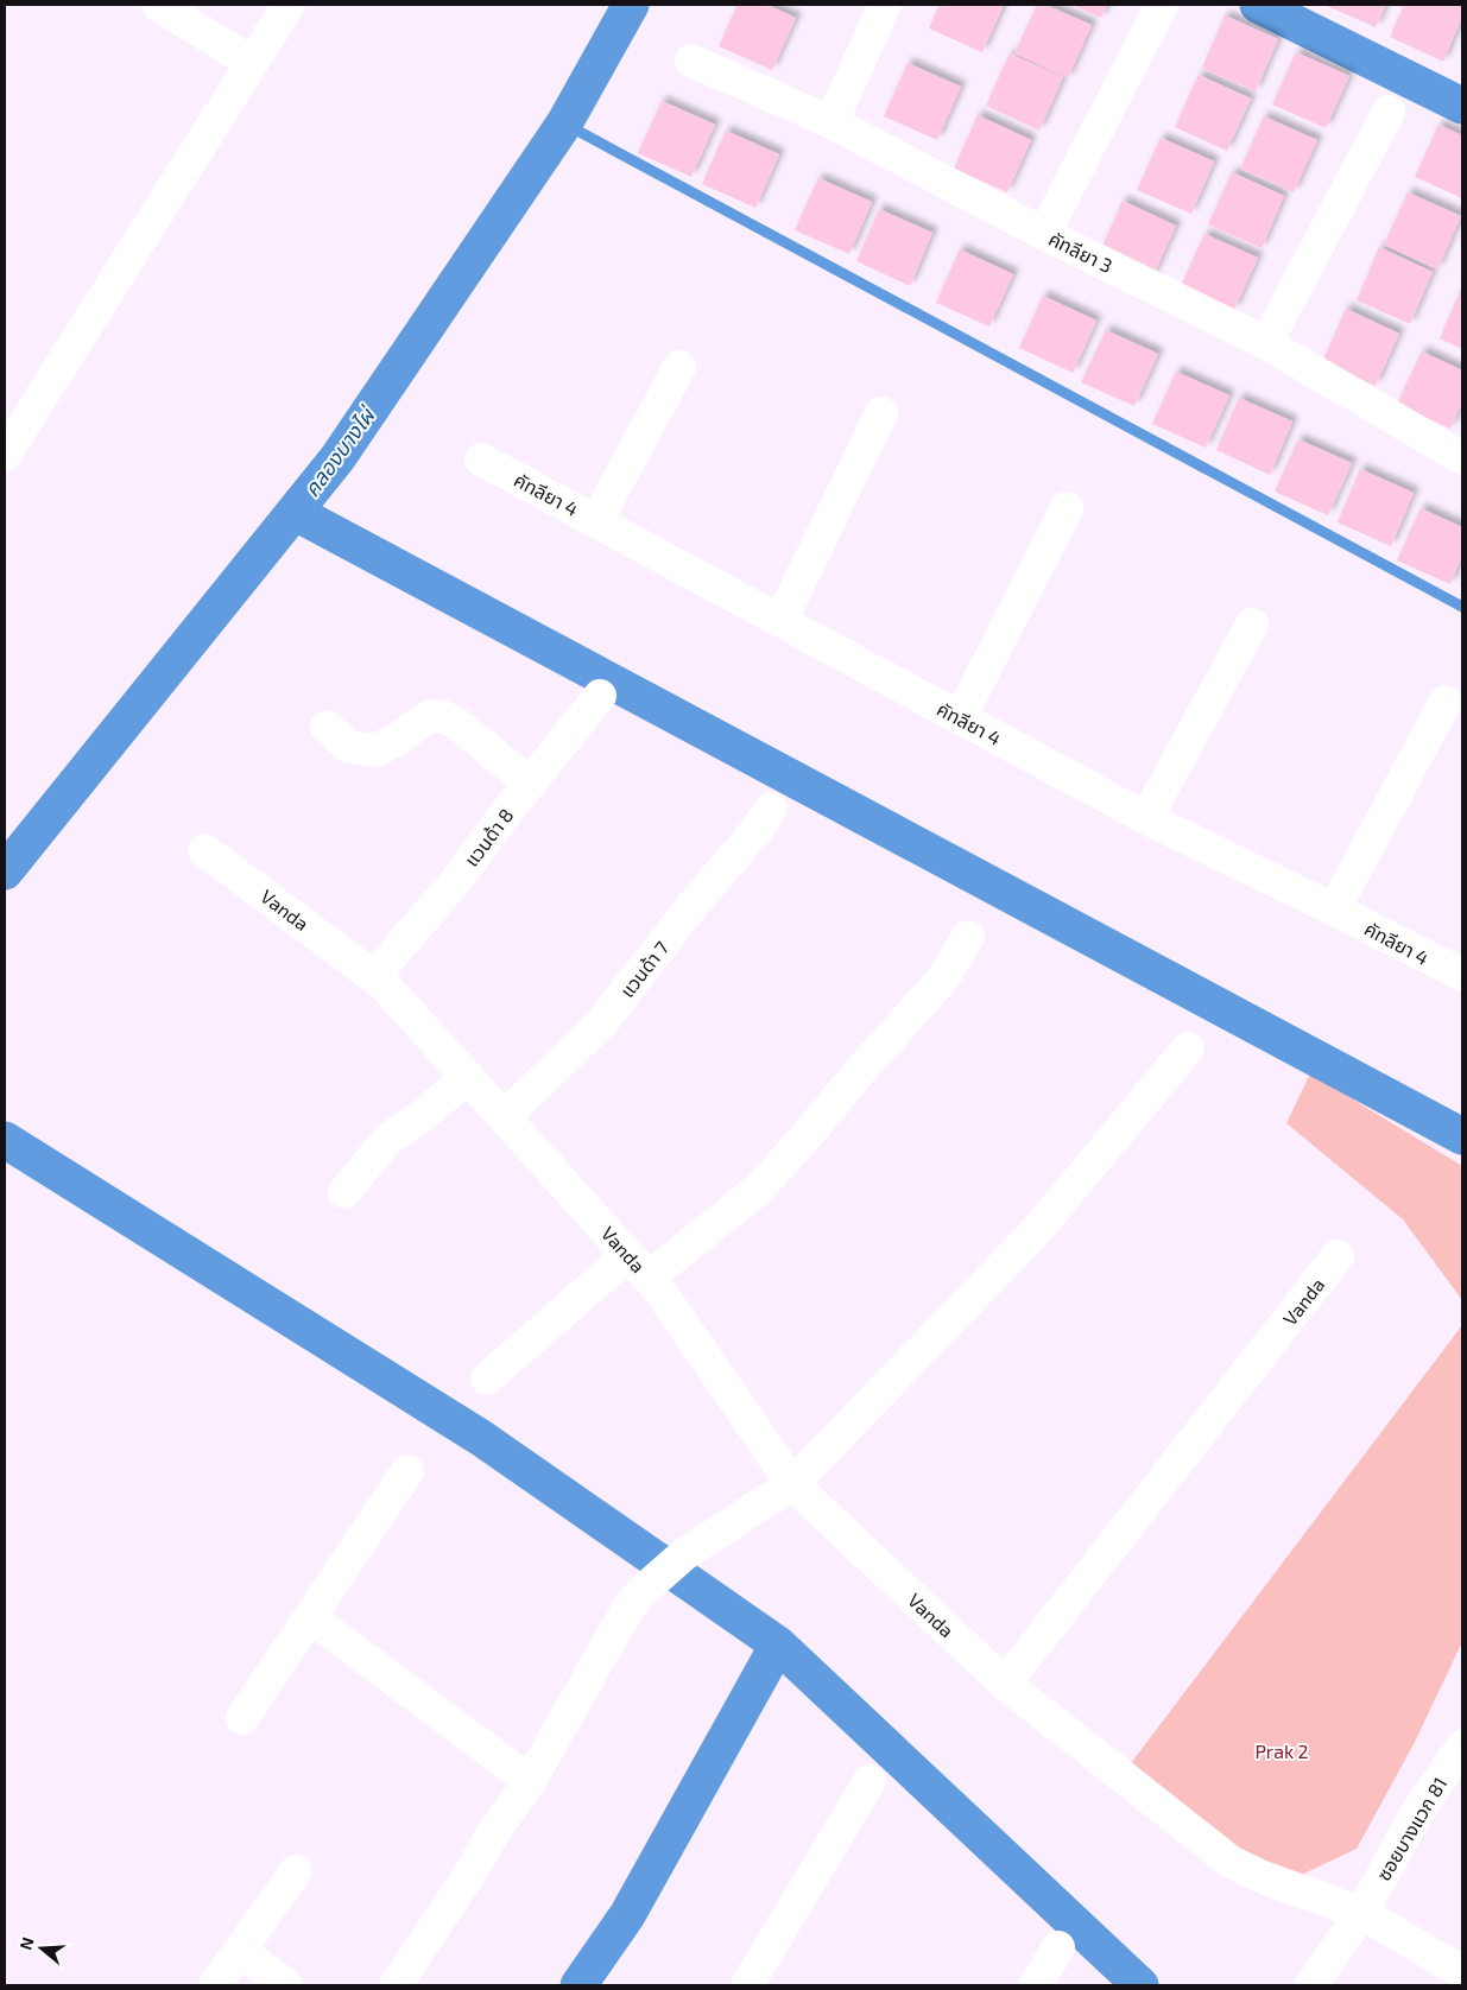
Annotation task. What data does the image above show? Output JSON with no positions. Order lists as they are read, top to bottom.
{
  "streets": {
    "street": [
      "คัทลียา 3",
      "คัทลียา 4",
      "แวนด้า 8",
      "Vanda",
      "แวนด้า 7",
      "ซอยบางแวก 81"
    ]
  },
  "crossings": [
    ["แวนด้า 8", "Vanda"],
    ["Vanda", "แวนด้า 7"],
    ["Vanda", "ซอยบางแวก 81"]
  ],
  "water": ["คลองบางไผ่"],
  "parks": ["Prak 2"],
  "north": "left"
}
